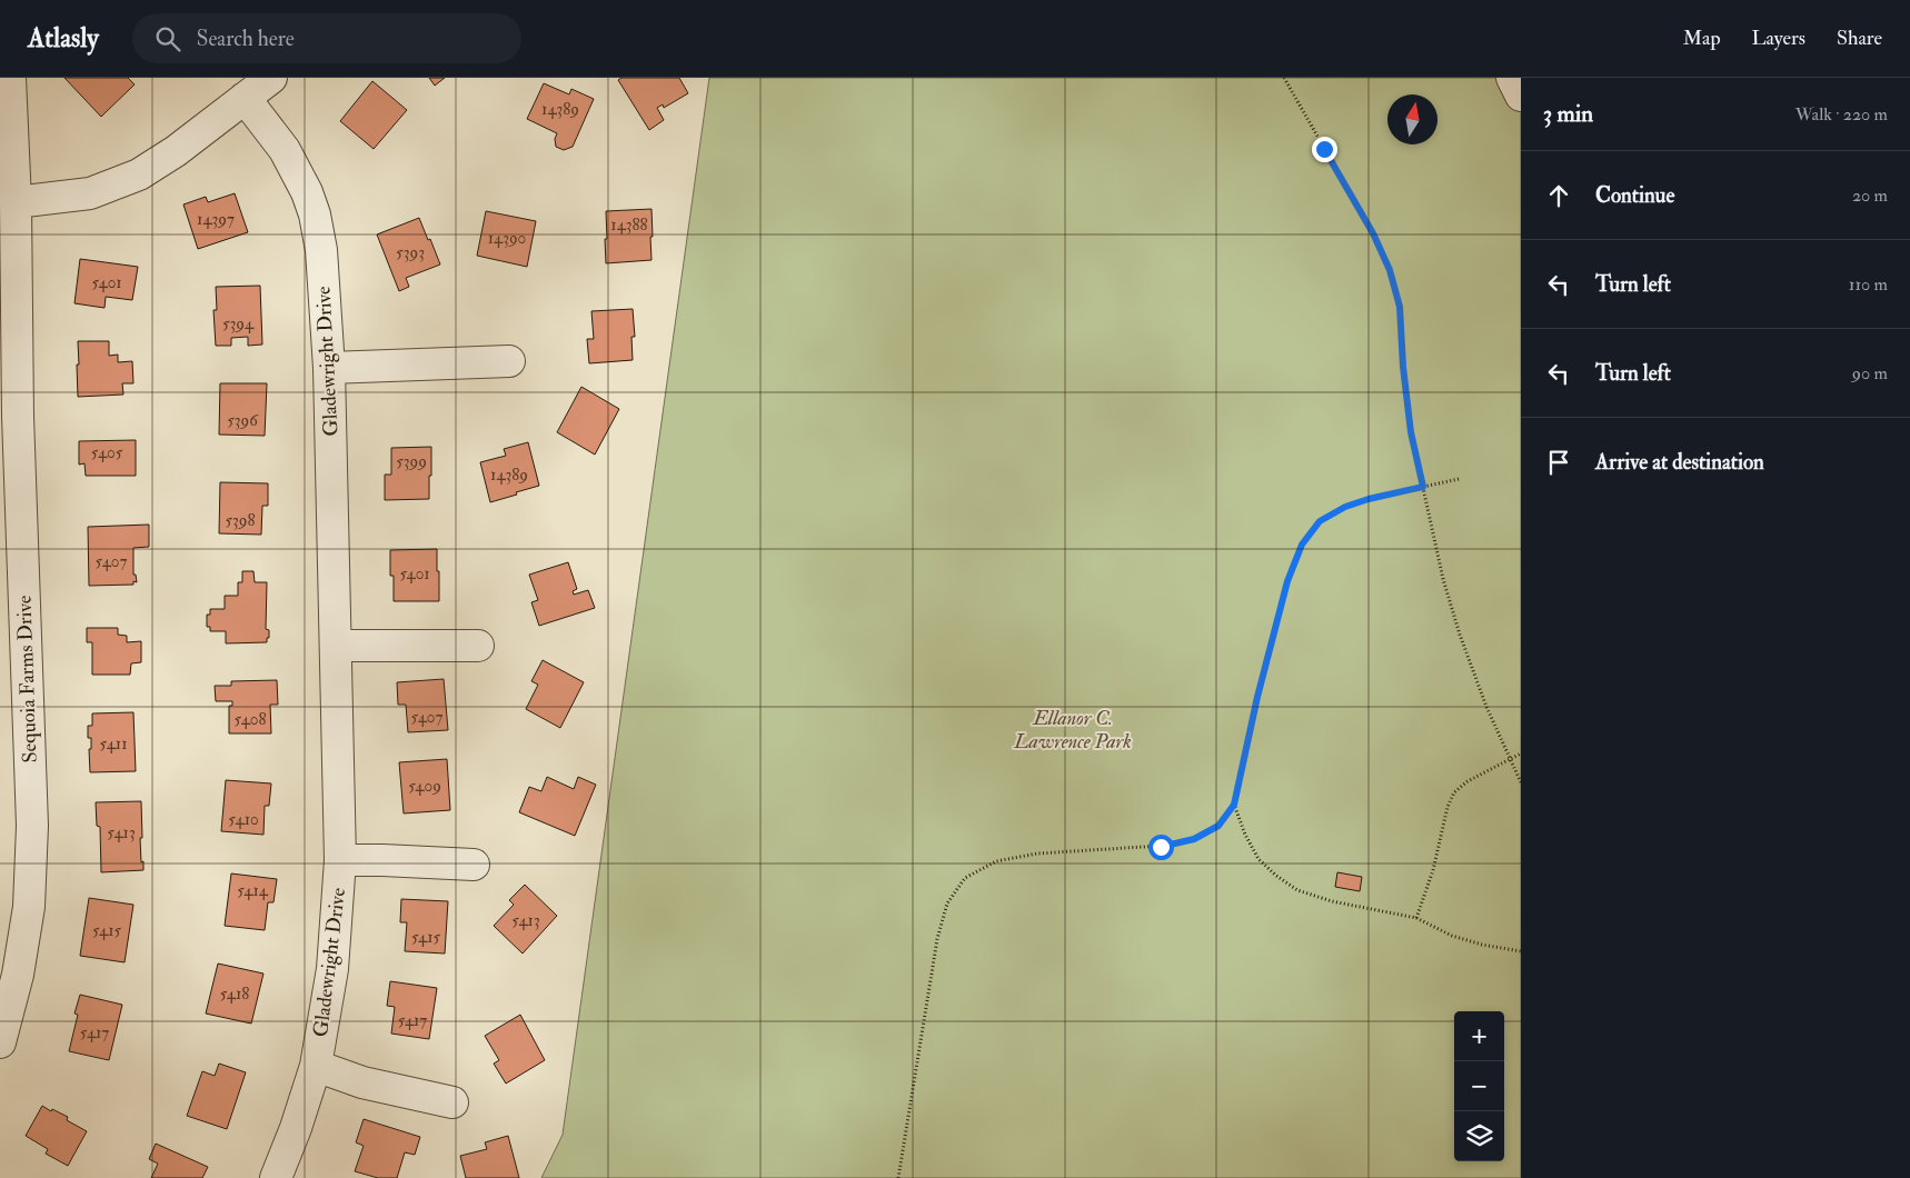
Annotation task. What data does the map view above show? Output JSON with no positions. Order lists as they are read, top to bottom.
{
  "streets": {
    "street": ["Gladewright Drive", "Sequoia Farms Drive"]
  },
  "parks": ["Ellanor C. Lawrence Park"],
  "house_numbers": [
    "14389",
    "14397",
    "14388",
    "14390",
    "5393",
    "5401",
    "5394",
    "5396",
    "5405",
    "5399",
    "14389",
    "5398",
    "5407",
    "5401",
    "5407",
    "5408",
    "5411",
    "5409",
    "5410",
    "5413",
    "5414",
    "5413",
    "5415",
    "5415",
    "5418",
    "5417",
    "5417"
  ],
  "north": "top",
  "page": {
    "header": "Atlasly",
    "search": "Search here",
    "nav": ["Map", "Layers", "Share"],
    "heading": ["3 min", "Walk · 220 m"],
    "list": [
      ["Continue", "20 m"],
      ["Turn left", "110 m"],
      ["Turn left", "90 m"],
      "Arrive at destination"
    ],
    "map_buttons": ["+", "−"]
  }
}
